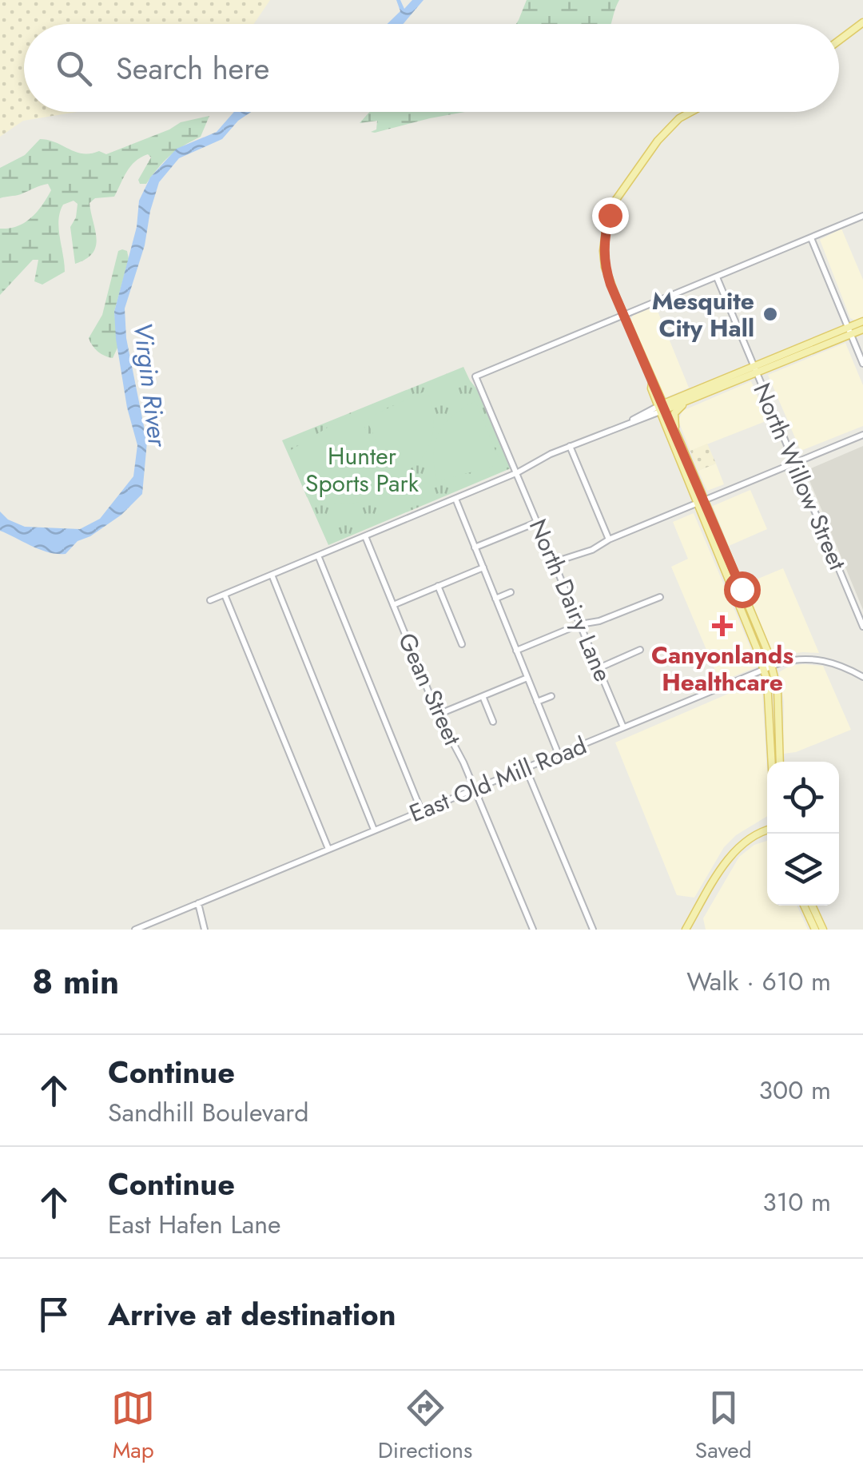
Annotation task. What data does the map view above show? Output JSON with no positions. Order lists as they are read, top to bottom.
{
  "streets": {
    "street": [
      "North Willow Street",
      "North Dairy Lane",
      "Gean Street",
      "East Old Mill Road"
    ]
  },
  "crossings": [
    ["North Dairy Lane", "East Old Mill Road"],
    ["Gean Street", "East Old Mill Road"]
  ],
  "water": ["Virgin River"],
  "parks": ["Hunter Sports Park"],
  "places": {
    "other": ["Mesquite City Hall"],
    "health": ["Canyonlands Healthcare"]
  },
  "page": {
    "search": "Search here",
    "heading": ["8 min", "Walk · 610 m"],
    "list": [
      ["Continue", "Sandhill Boulevard", "300 m"],
      ["Continue", "East Hafen Lane", "310 m"],
      "Arrive at destination"
    ],
    "nav": ["Map", "Directions", "Saved"]
  }
}
